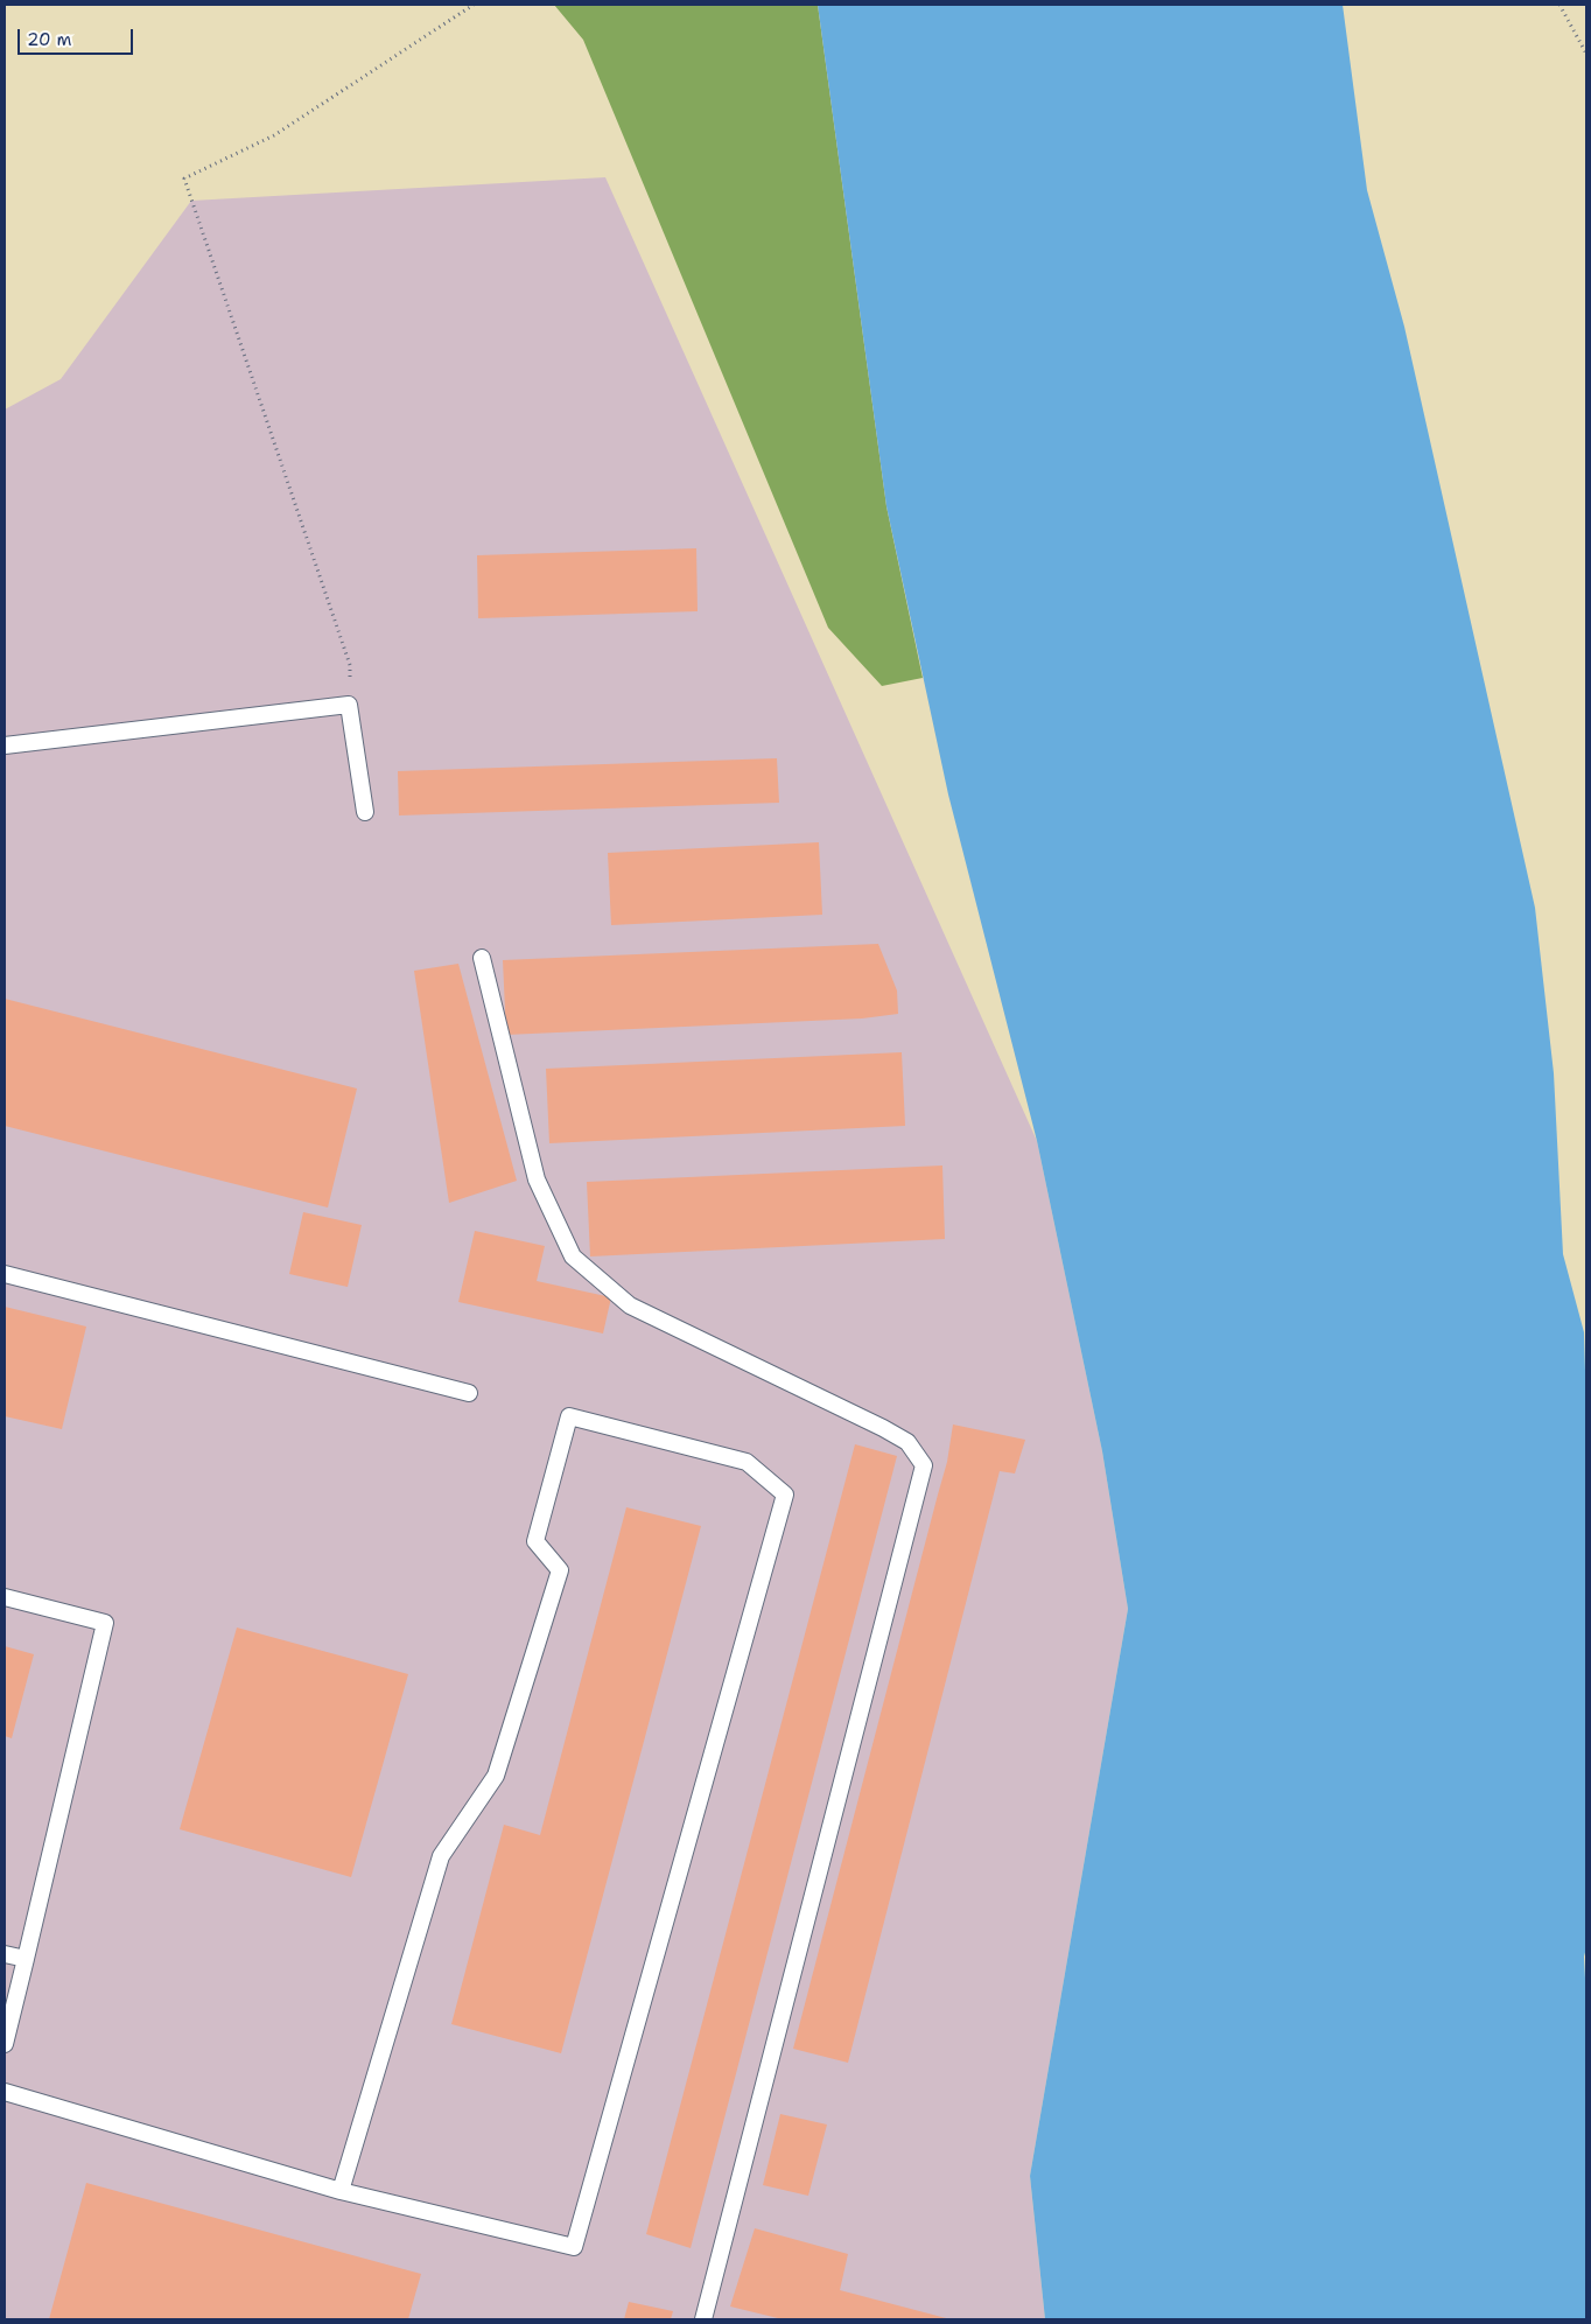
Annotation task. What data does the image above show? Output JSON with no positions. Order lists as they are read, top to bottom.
{
  "scale_bar": "20 m"
}
